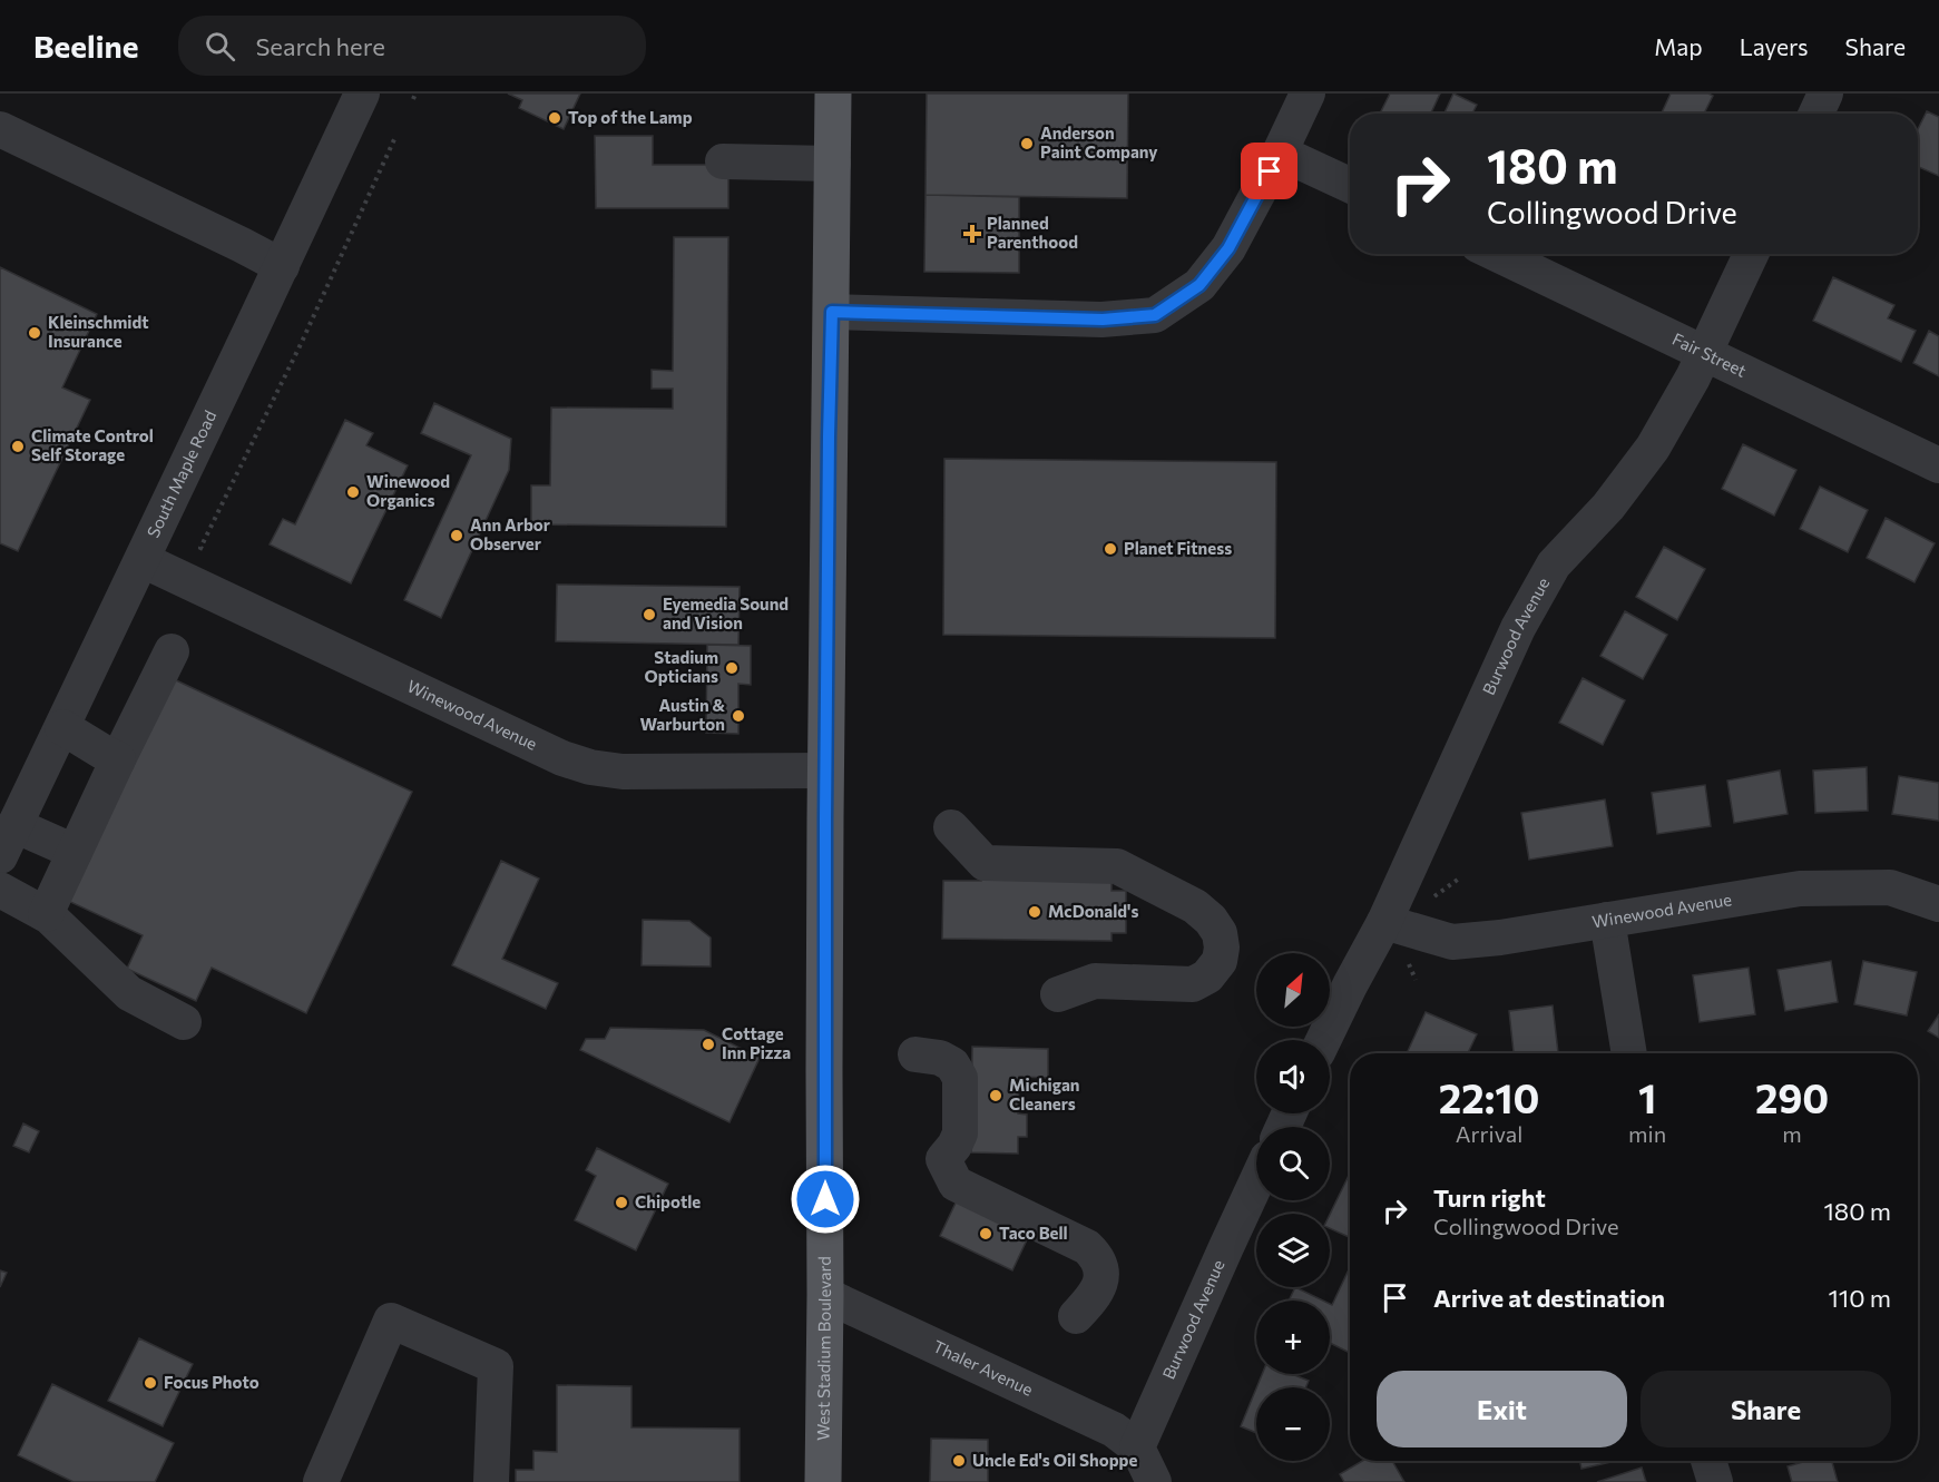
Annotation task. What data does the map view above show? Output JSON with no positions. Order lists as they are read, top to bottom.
{
  "streets": {
    "main road": ["West Stadium Boulevard"],
    "street": [
      "Fair Street",
      "South Maple Road",
      "Burwood Avenue",
      "Winewood Avenue",
      "Thaler Avenue"
    ]
  },
  "crossings": [
    ["Fair Street", "Burwood Avenue"],
    ["South Maple Road", "Winewood Avenue"],
    ["Burwood Avenue", "Winewood Avenue"],
    ["Burwood Avenue", "Thaler Avenue"],
    ["Winewood Avenue", "West Stadium Boulevard"],
    ["West Stadium Boulevard", "Thaler Avenue"]
  ],
  "places": {
    "other": [
      "Top of the Lamp",
      "Anderson Paint Company",
      "Kleinschmidt Insurance",
      "Climate Control Self Storage",
      "Winewood Organics",
      "Ann Arbor Observer",
      "Planet Fitness",
      "Eyemedia Sound and Vision",
      "Stadium Opticians",
      "Austin & Warburton",
      "McDonald's",
      "Cottage Inn Pizza",
      "Michigan Cleaners",
      "Chipotle",
      "Taco Bell",
      "Focus Photo",
      "Uncle Ed's Oil Shoppe"
    ],
    "health": ["Planned Parenthood"]
  },
  "north": "top right",
  "page": {
    "header": "Beeline",
    "search": "Search here",
    "nav": ["Map", "Layers", "Share"],
    "turn": ["180 m", "Collingwood Drive"],
    "map_buttons": ["+", "−"],
    "eta": [
      "22:10",
      "Arrival",
      "1",
      "min",
      "290",
      "m"
    ],
    "list": [
      {
        "name": "Turn right",
        "note": "Collingwood Drive",
        "value": "180 m"
      },
      {
        "name": "Arrive at destination",
        "value": "110 m"
      }
    ],
    "buttons": ["Exit", "Share"]
  }
}
